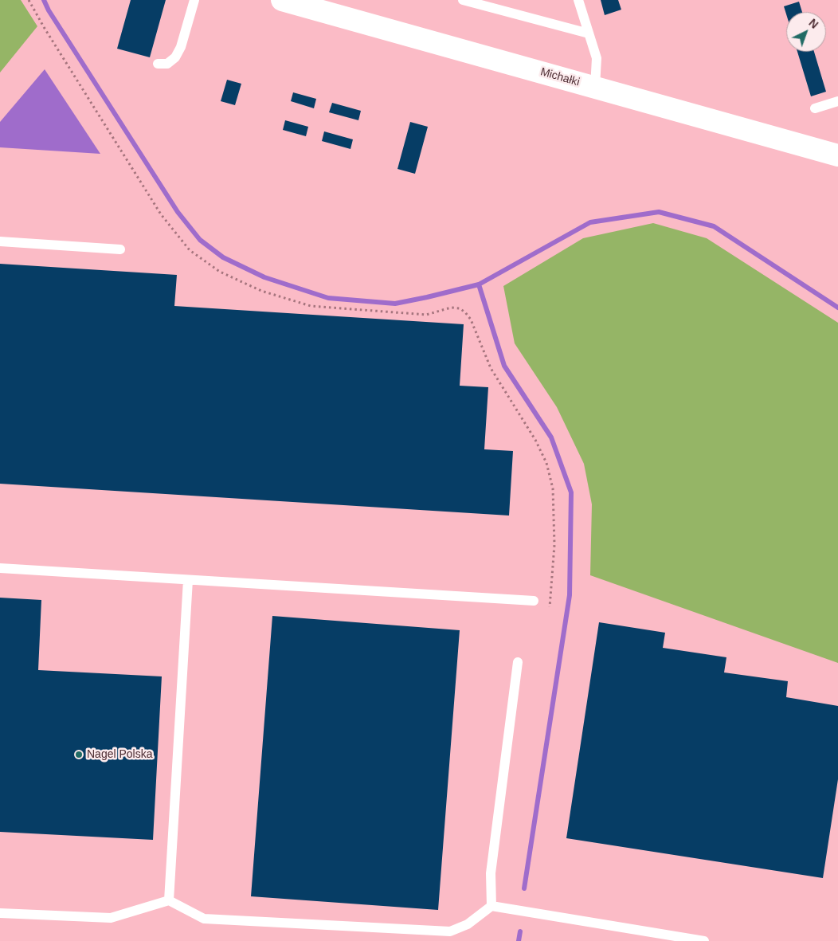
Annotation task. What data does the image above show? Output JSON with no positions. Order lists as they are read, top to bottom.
{
  "streets": {
    "street": ["Michałki"]
  },
  "places": ["Nagel Polska"],
  "north": "top right"
}
